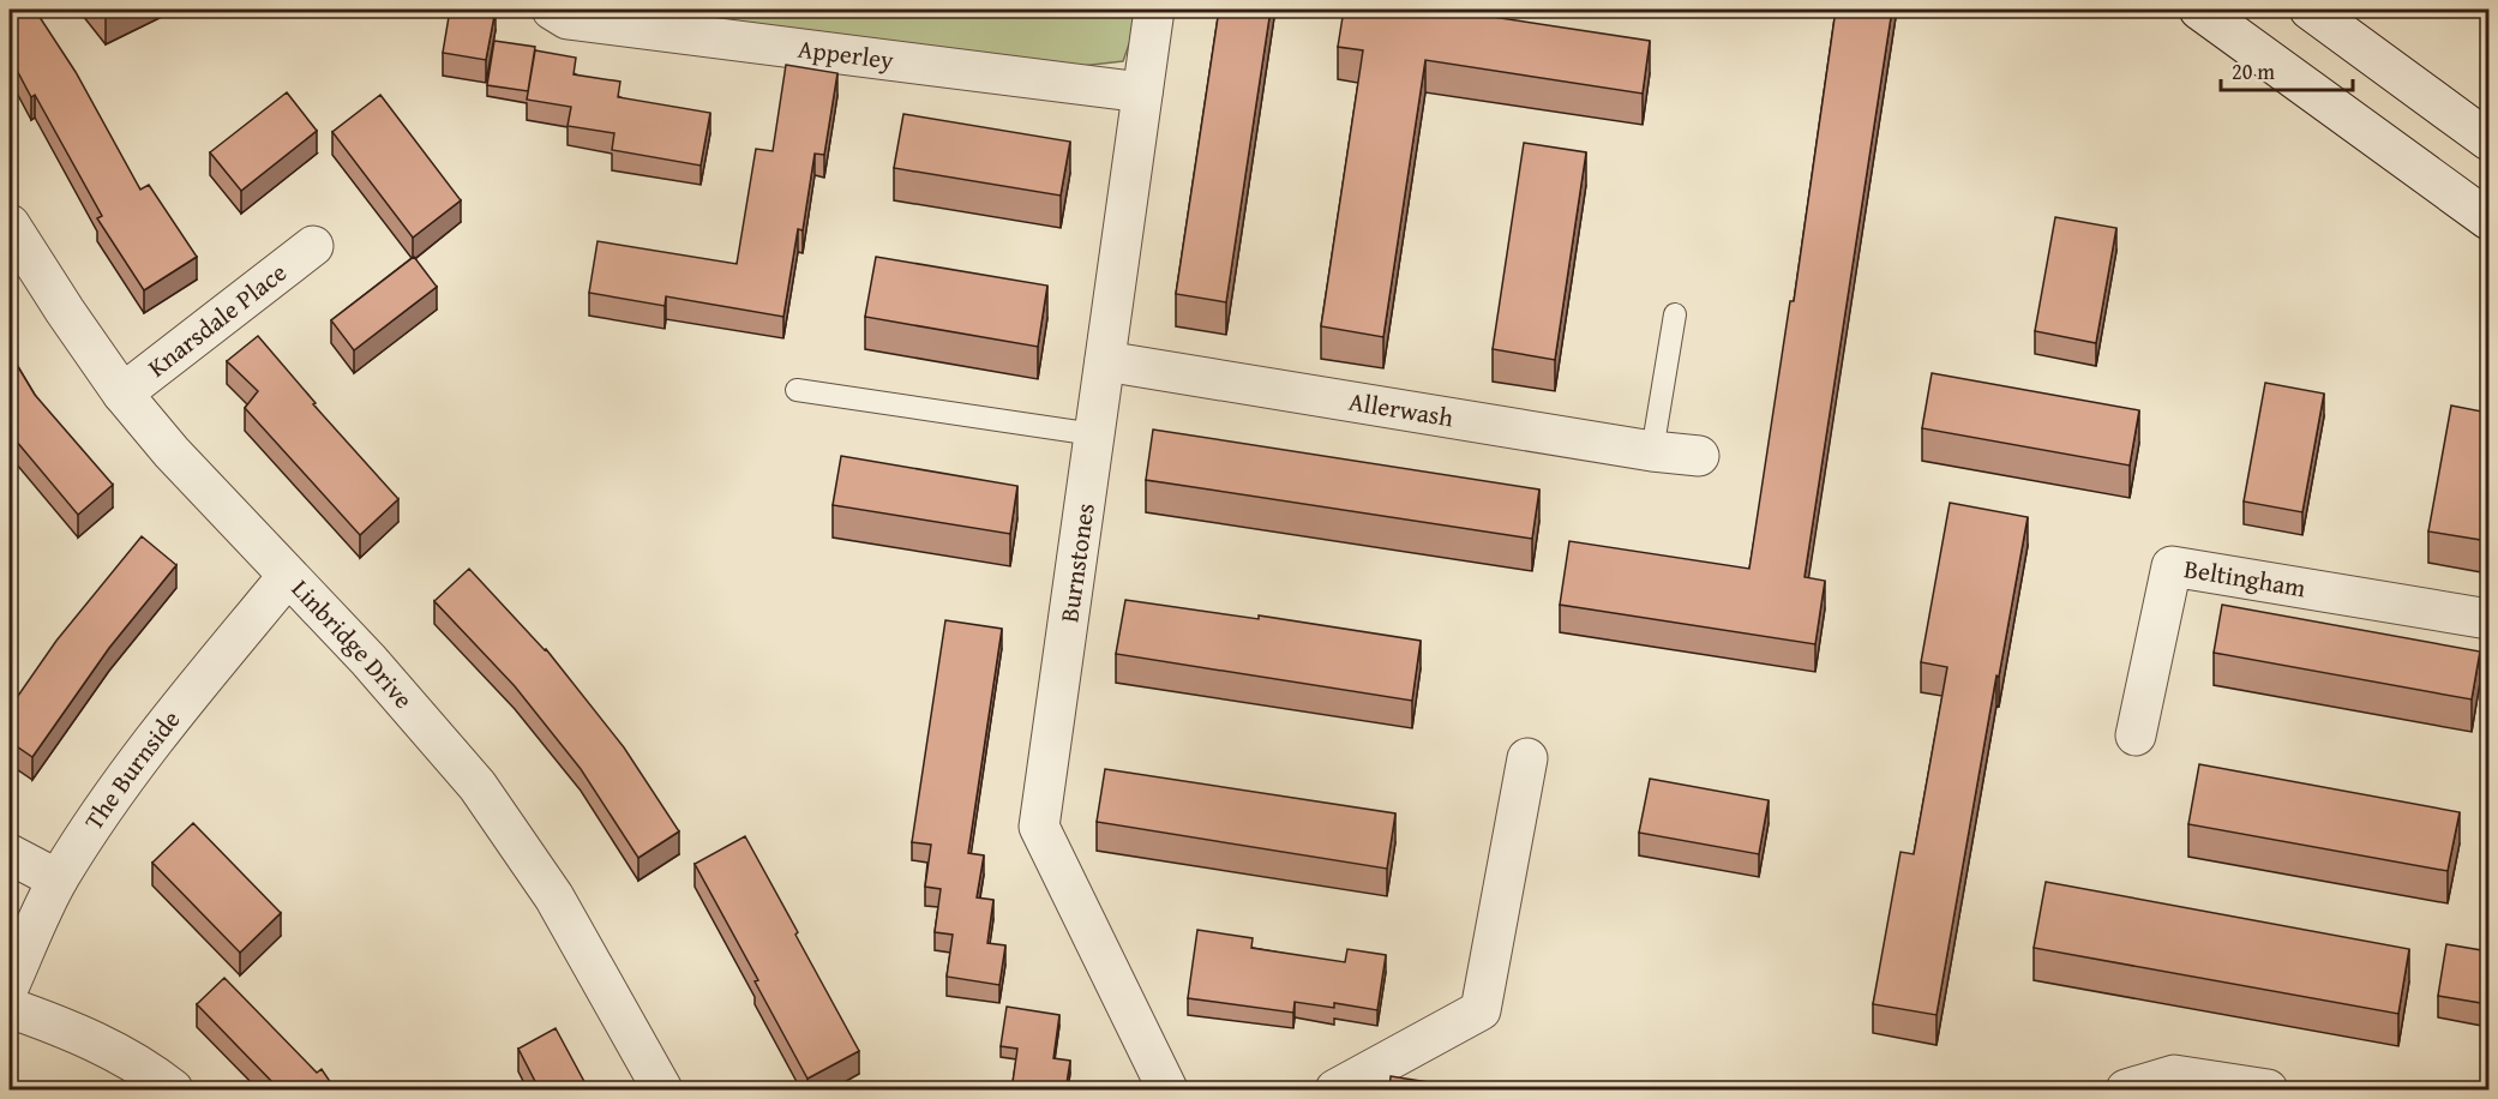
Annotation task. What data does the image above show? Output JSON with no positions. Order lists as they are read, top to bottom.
{
  "streets": {
    "street": [
      "Apperley",
      "Knarsdale Place",
      "Allerwash",
      "Burnstones",
      "Beltingham",
      "Linbridge Drive",
      "The Burnside"
    ]
  },
  "crossings": [
    ["Apperley", "Burnstones"],
    ["Knarsdale Place", "Linbridge Drive"],
    ["Allerwash", "Burnstones"],
    ["Linbridge Drive", "The Burnside"]
  ],
  "scale_bar": "20 m"
}
